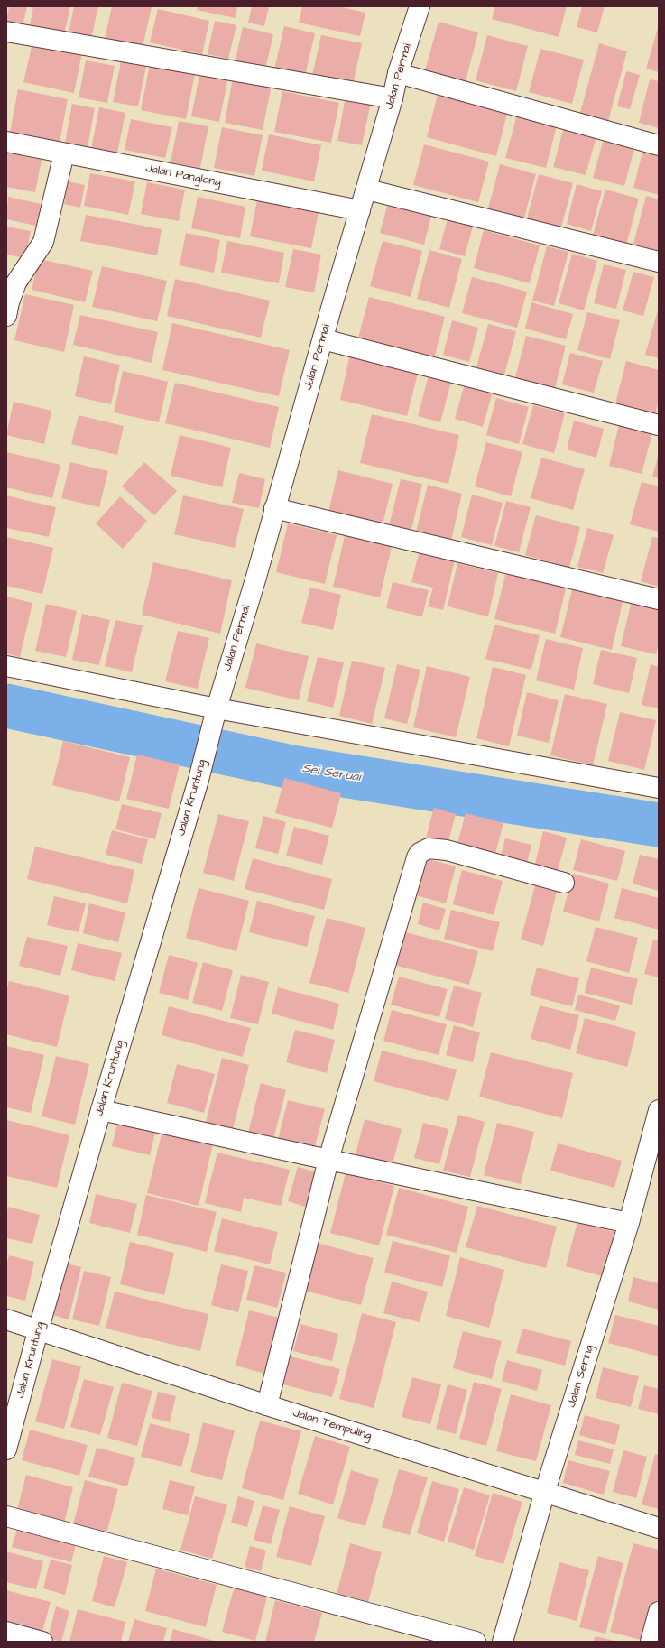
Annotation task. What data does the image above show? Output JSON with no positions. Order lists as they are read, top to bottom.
{
  "streets": {
    "street": [
      "Jalan Permai",
      "Jalan Panglong",
      "Jalan Kruntung",
      "Jalan Sering",
      "Jalan Tempuling"
    ]
  },
  "crossings": [
    ["Jalan Permai", "Jalan Panglong"],
    ["Jalan Permai", "Jalan Kruntung"],
    ["Jalan Kruntung", "Jalan Tempuling"],
    ["Jalan Sering", "Jalan Tempuling"]
  ],
  "water": ["Sei Seruai"]
}
